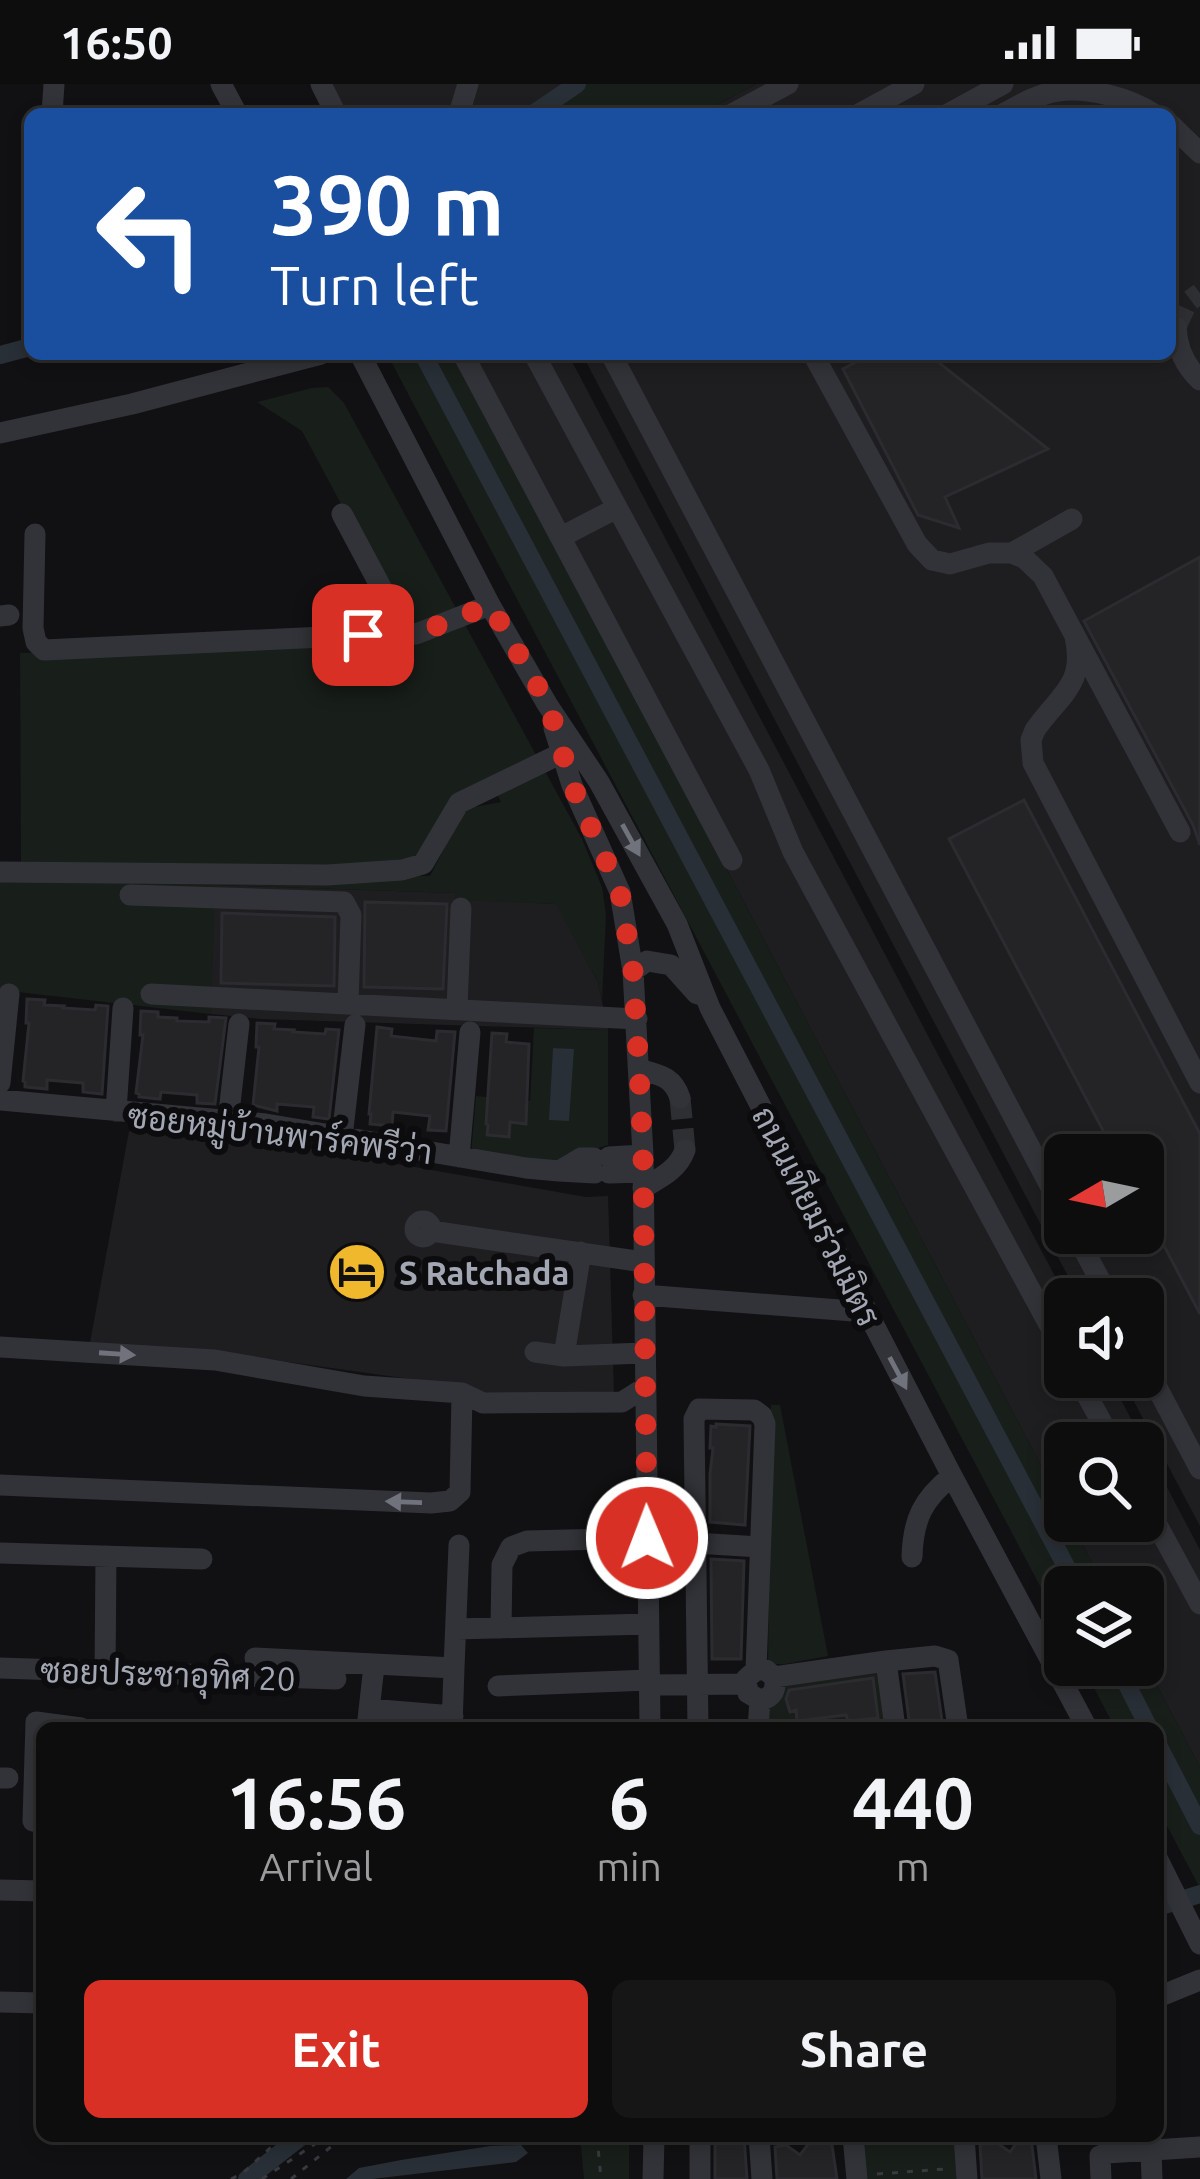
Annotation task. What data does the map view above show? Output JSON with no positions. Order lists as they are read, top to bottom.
{
  "streets": {
    "street": ["ซอยหมู่บ้านพาร์คพรีว่า", "ถนนเทียมร่วมมิตร", "ซอยประชาอุทิศ 20"]
  },
  "crossings": [
    ["ซอยหมู่บ้านพาร์คพรีว่า", "ถนนเทียมร่วมมิตร"]
  ],
  "places": {
    "hotel": ["S Ratchada"]
  },
  "north": "left",
  "page": {
    "status": "16:50",
    "turn": ["390 m", "Turn left"],
    "eta": [
      "16:56",
      "Arrival",
      "6",
      "min",
      "440",
      "m"
    ],
    "buttons": ["Exit", "Share"]
  }
}
